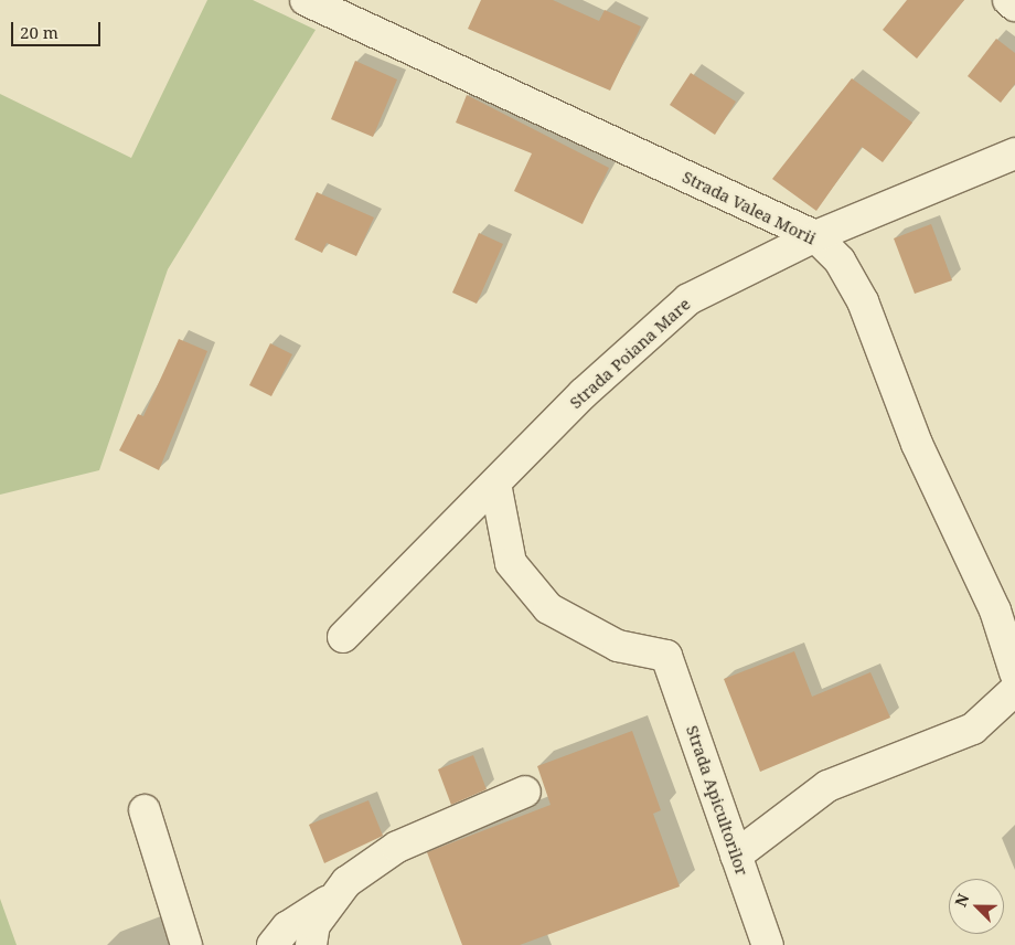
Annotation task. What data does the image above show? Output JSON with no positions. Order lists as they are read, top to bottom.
{
  "streets": {
    "street": ["Strada Valea Morii", "Strada Poiana Mare", "Strada Apicultorilor"]
  },
  "crossings": [
    ["Strada Valea Morii", "Strada Poiana Mare"],
    ["Strada Poiana Mare", "Strada Apicultorilor"]
  ],
  "scale_bar": "20 m",
  "north": "top left"
}
